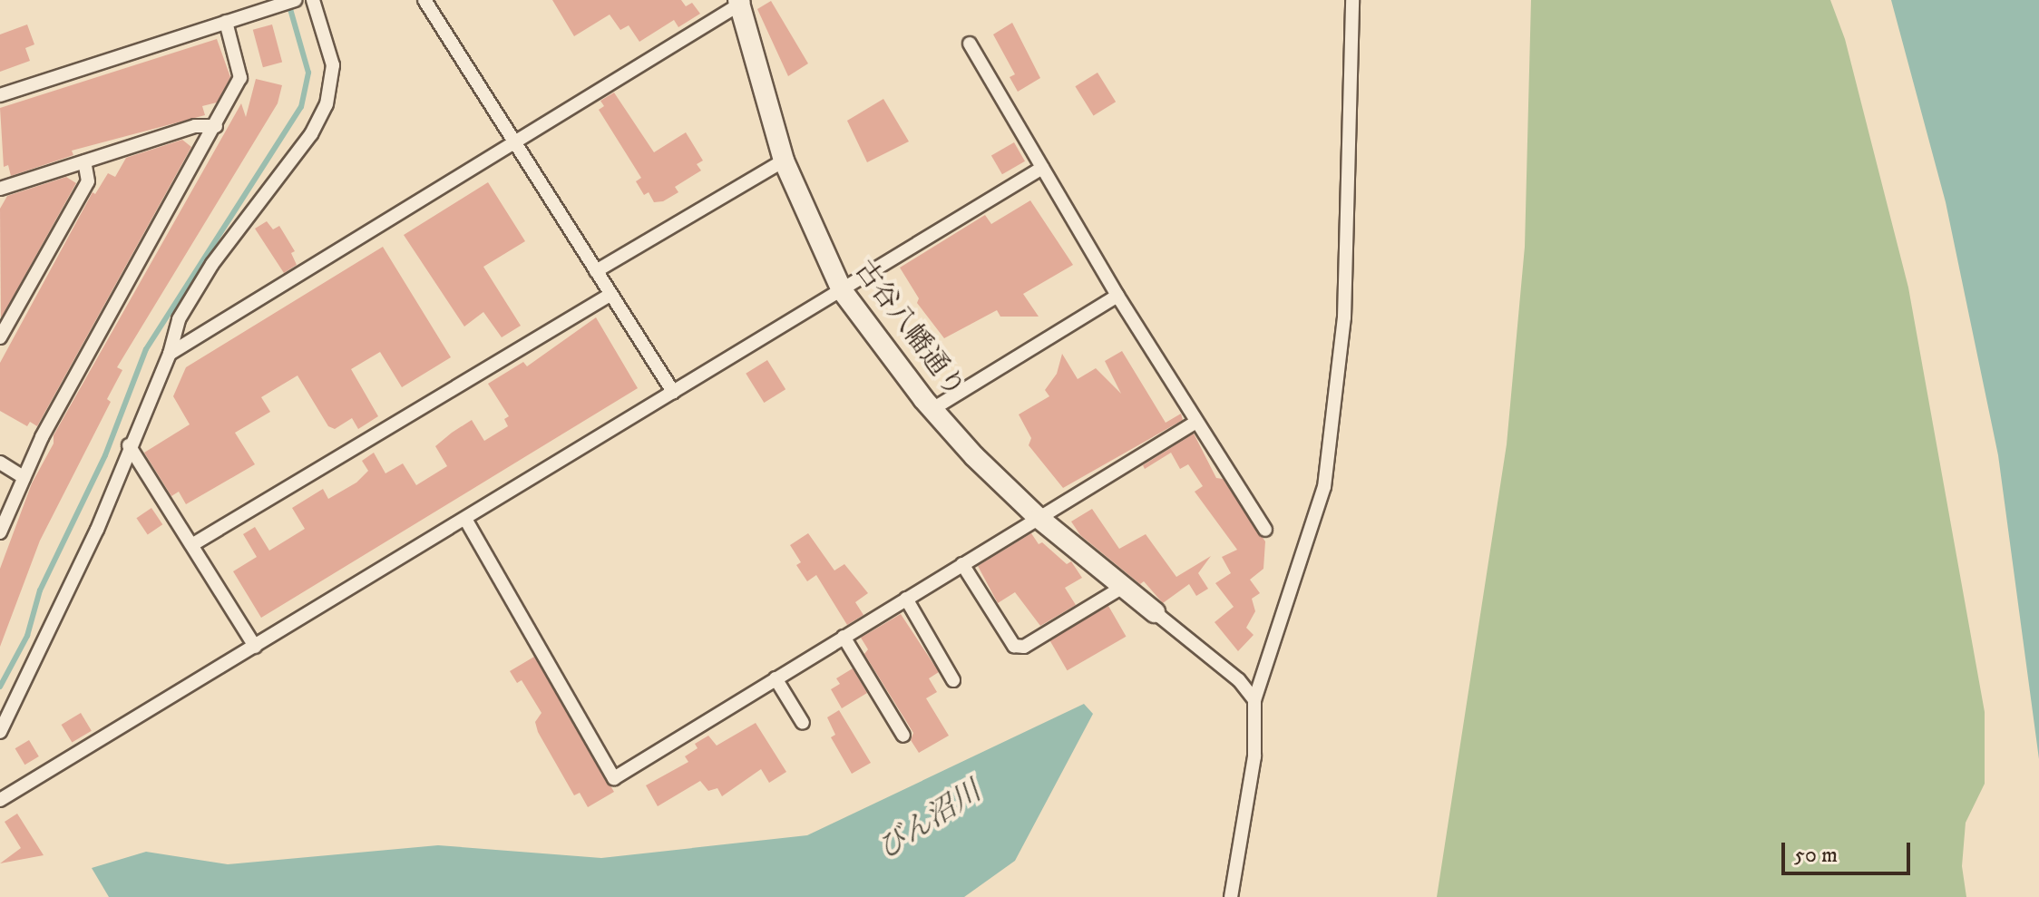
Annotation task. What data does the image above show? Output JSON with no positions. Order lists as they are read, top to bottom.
{
  "streets": {
    "street": ["古谷八幡通り"]
  },
  "water": ["びん沼川"],
  "scale_bar": "50 m"
}
